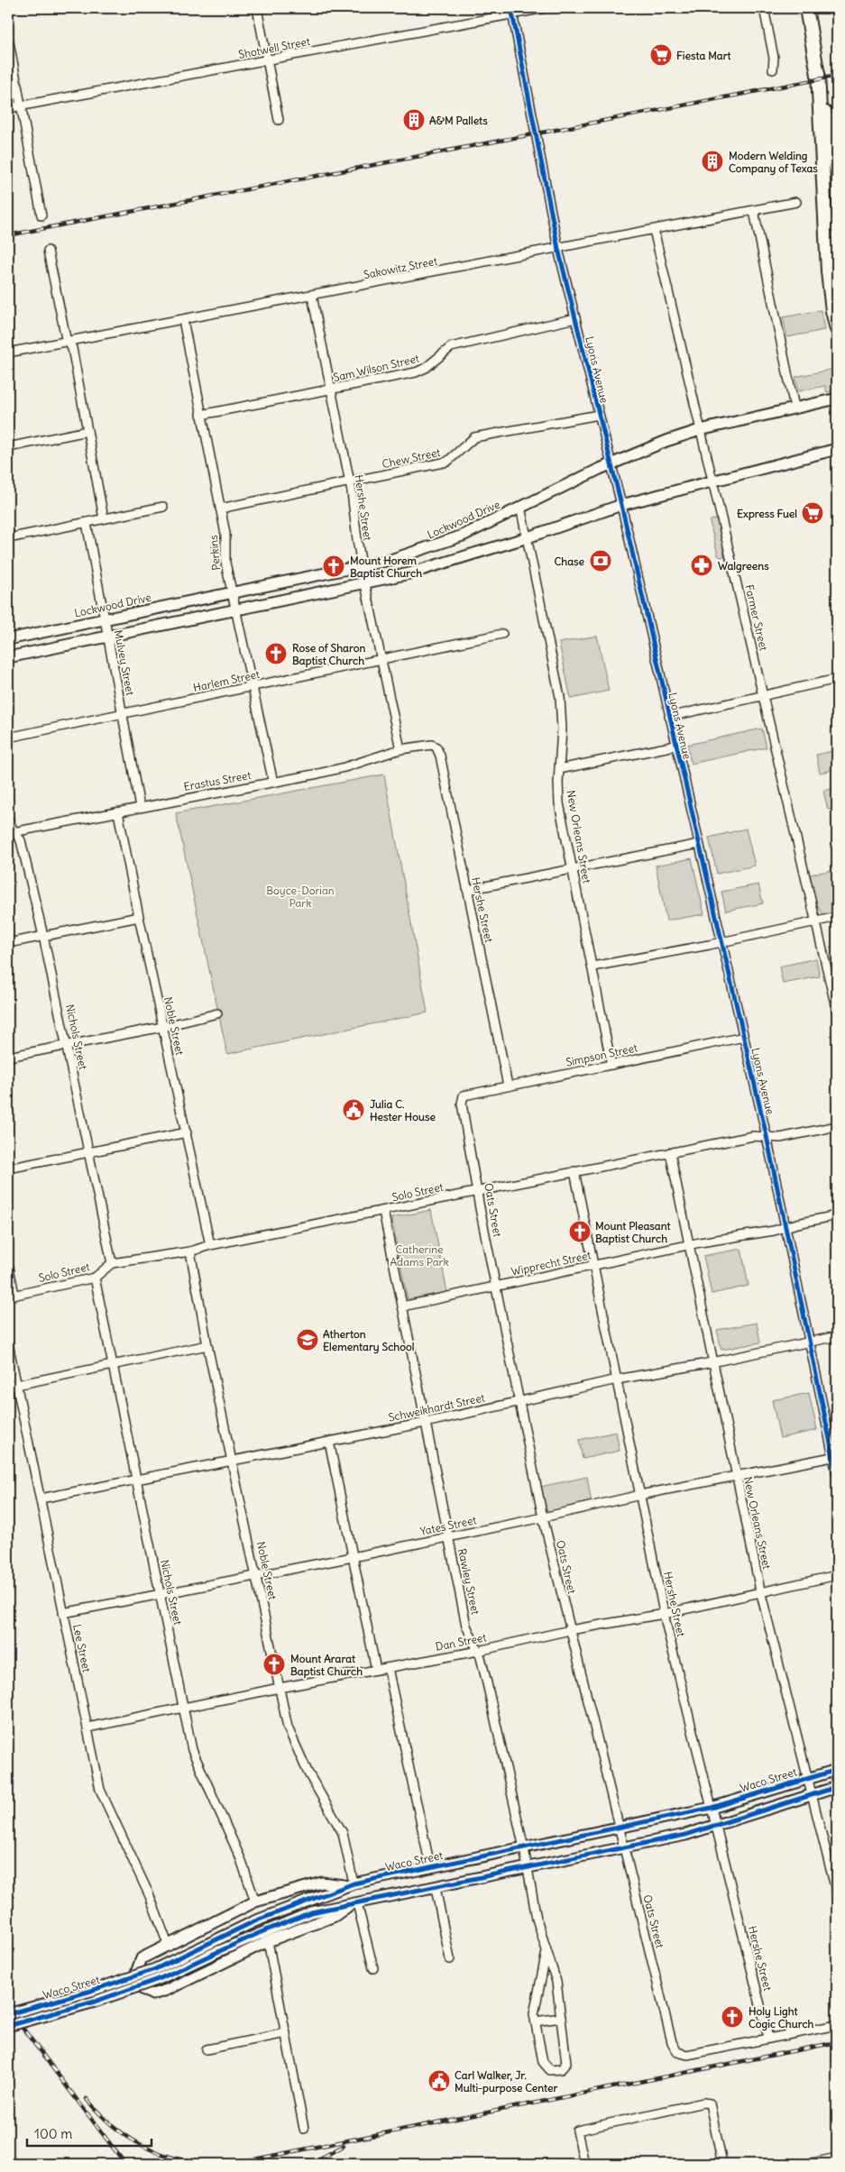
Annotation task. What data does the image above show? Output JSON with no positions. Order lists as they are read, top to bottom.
{
  "streets": {
    "main road": ["Lockwood Drive", "Waco Street"],
    "street": [
      "Shotwell Street",
      "Sakowitz Street",
      "Sam Wilson Street",
      "Lyons Avenue",
      "Chew Street",
      "Hershe Street",
      "Perkins",
      "Farmer Street",
      "Mulvey Street",
      "Harlem Street",
      "Erastus Street",
      "New Orleans Street",
      "Noble Street",
      "Nichols Street",
      "Simpson Street",
      "Solo Street",
      "Oats Street",
      "Wipprecht Street",
      "Schweikhardt Street",
      "Yates Street",
      "Rawley Street",
      "Dan Street",
      "Lee Street"
    ]
  },
  "crossings": [
    ["Shotwell Street", "Lyons Avenue"],
    ["Sakowitz Street", "Lyons Avenue"],
    ["Sakowitz Street", "Hershe Street"],
    ["Sakowitz Street", "Perkins"],
    ["Sakowitz Street", "Farmer Street"],
    ["Sam Wilson Street", "Lyons Avenue"],
    ["Sam Wilson Street", "Hershe Street"],
    ["Sam Wilson Street", "Perkins"],
    ["Lyons Avenue", "Chew Street"],
    ["Lyons Avenue", "Lockwood Drive"],
    ["Lyons Avenue", "Simpson Street"],
    ["Lyons Avenue", "Solo Street"],
    ["Lyons Avenue", "Wipprecht Street"],
    ["Lyons Avenue", "Schweikhardt Street"],
    ["Lyons Avenue", "Yates Street"],
    ["Chew Street", "Hershe Street"],
    ["Chew Street", "Perkins"],
    ["Hershe Street", "Lockwood Drive"],
    ["Hershe Street", "Harlem Street"],
    ["Hershe Street", "Erastus Street"],
    ["Hershe Street", "Simpson Street"],
    ["Hershe Street", "Solo Street"],
    ["Hershe Street", "Oats Street"],
    ["Hershe Street", "Wipprecht Street"],
    ["Hershe Street", "Schweikhardt Street"],
    ["Hershe Street", "Yates Street"],
    ["Hershe Street", "Dan Street"],
    ["Hershe Street", "Waco Street"],
    ["Lockwood Drive", "Perkins"],
    ["Lockwood Drive", "Farmer Street"],
    ["Lockwood Drive", "Mulvey Street"],
    ["Lockwood Drive", "New Orleans Street"],
    ["Perkins", "Harlem Street"],
    ["Perkins", "Erastus Street"],
    ["Mulvey Street", "Harlem Street"],
    ["Mulvey Street", "Erastus Street"],
    ["Erastus Street", "Noble Street"],
    ["Erastus Street", "Nichols Street"],
    ["New Orleans Street", "Simpson Street"],
    ["New Orleans Street", "Solo Street"],
    ["New Orleans Street", "Wipprecht Street"],
    ["New Orleans Street", "Schweikhardt Street"],
    ["New Orleans Street", "Yates Street"],
    ["New Orleans Street", "Dan Street"],
    ["New Orleans Street", "Waco Street"],
    ["Noble Street", "Solo Street"],
    ["Noble Street", "Schweikhardt Street"],
    ["Noble Street", "Yates Street"],
    ["Noble Street", "Dan Street"],
    ["Noble Street", "Waco Street"],
    ["Nichols Street", "Solo Street"],
    ["Nichols Street", "Schweikhardt Street"],
    ["Nichols Street", "Yates Street"],
    ["Nichols Street", "Dan Street"],
    ["Simpson Street", "Oats Street"],
    ["Solo Street", "Oats Street"],
    ["Solo Street", "Rawley Street"],
    ["Oats Street", "Wipprecht Street"],
    ["Oats Street", "Schweikhardt Street"],
    ["Oats Street", "Yates Street"],
    ["Oats Street", "Dan Street"],
    ["Oats Street", "Waco Street"],
    ["Wipprecht Street", "Rawley Street"],
    ["Schweikhardt Street", "Rawley Street"],
    ["Schweikhardt Street", "Lee Street"],
    ["Yates Street", "Rawley Street"],
    ["Yates Street", "Lee Street"],
    ["Rawley Street", "Dan Street"],
    ["Rawley Street", "Waco Street"],
    ["Dan Street", "Lee Street"]
  ],
  "parks": ["Boyce-Dorian Park", "Catherine Adams Park"],
  "places": {
    "supermarket": ["Fiesta Mart", "Express Fuel"],
    "building": ["A&M Pallets", "Modern Welding Company of Texas"],
    "bank": ["Chase"],
    "pharmacy": ["Walgreens"],
    "church": [
      "Mount Horem Baptist Church",
      "Rose of Sharon Baptist Church",
      "Mount Pleasant Baptist Church",
      "Mount Ararat Baptist Church",
      "Holy Light Cogic Church"
    ],
    "public building": ["Julia C. Hester House", "Carl Walker, Jr. Multi-purpose Center"],
    "school or university": ["Atherton Elementary School"]
  },
  "scale_bar": "100 m"
}
